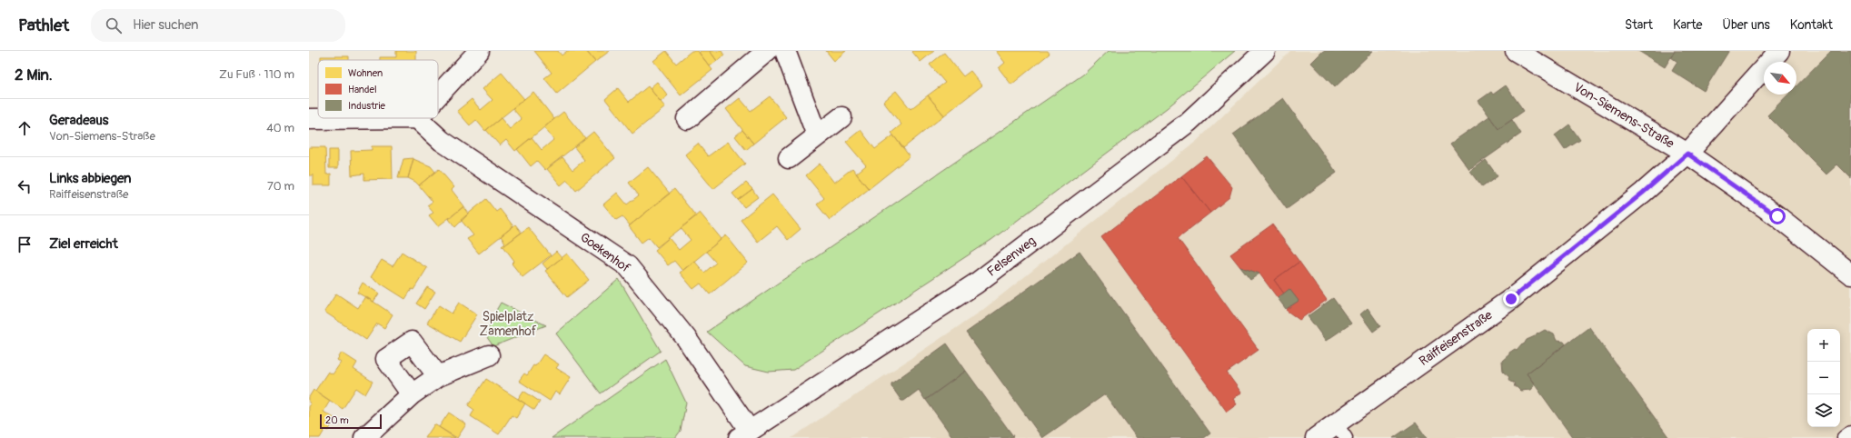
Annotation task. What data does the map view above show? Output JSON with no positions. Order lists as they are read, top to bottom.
{
  "streets": {
    "street": [
      "Von-Siemens-Straße",
      "Goekenhof",
      "Felsenweg",
      "Raiffeisenstraße"
    ]
  },
  "crossings": [
    ["Von-Siemens-Straße", "Raiffeisenstraße"],
    ["Goekenhof", "Felsenweg"]
  ],
  "parks": ["Spielplatz Zamenhof"],
  "legend": ["Wohnen", "Handel", "Industrie"],
  "scale_bar": "20 m",
  "north": "bottom right",
  "page": {
    "header": "Pathlet",
    "search": "Hier suchen",
    "nav": [
      "Start",
      "Karte",
      "Über uns",
      "Kontakt"
    ],
    "heading": ["2 Min.", "Zu Fuß · 110 m"],
    "list": [
      ["Geradeaus", "Von-Siemens-Straße", "40 m"],
      ["Links abbiegen", "Raiffeisenstraße", "70 m"],
      "Ziel erreicht"
    ],
    "map_buttons": ["+", "−"],
    "scale": "20 m"
  }
}
